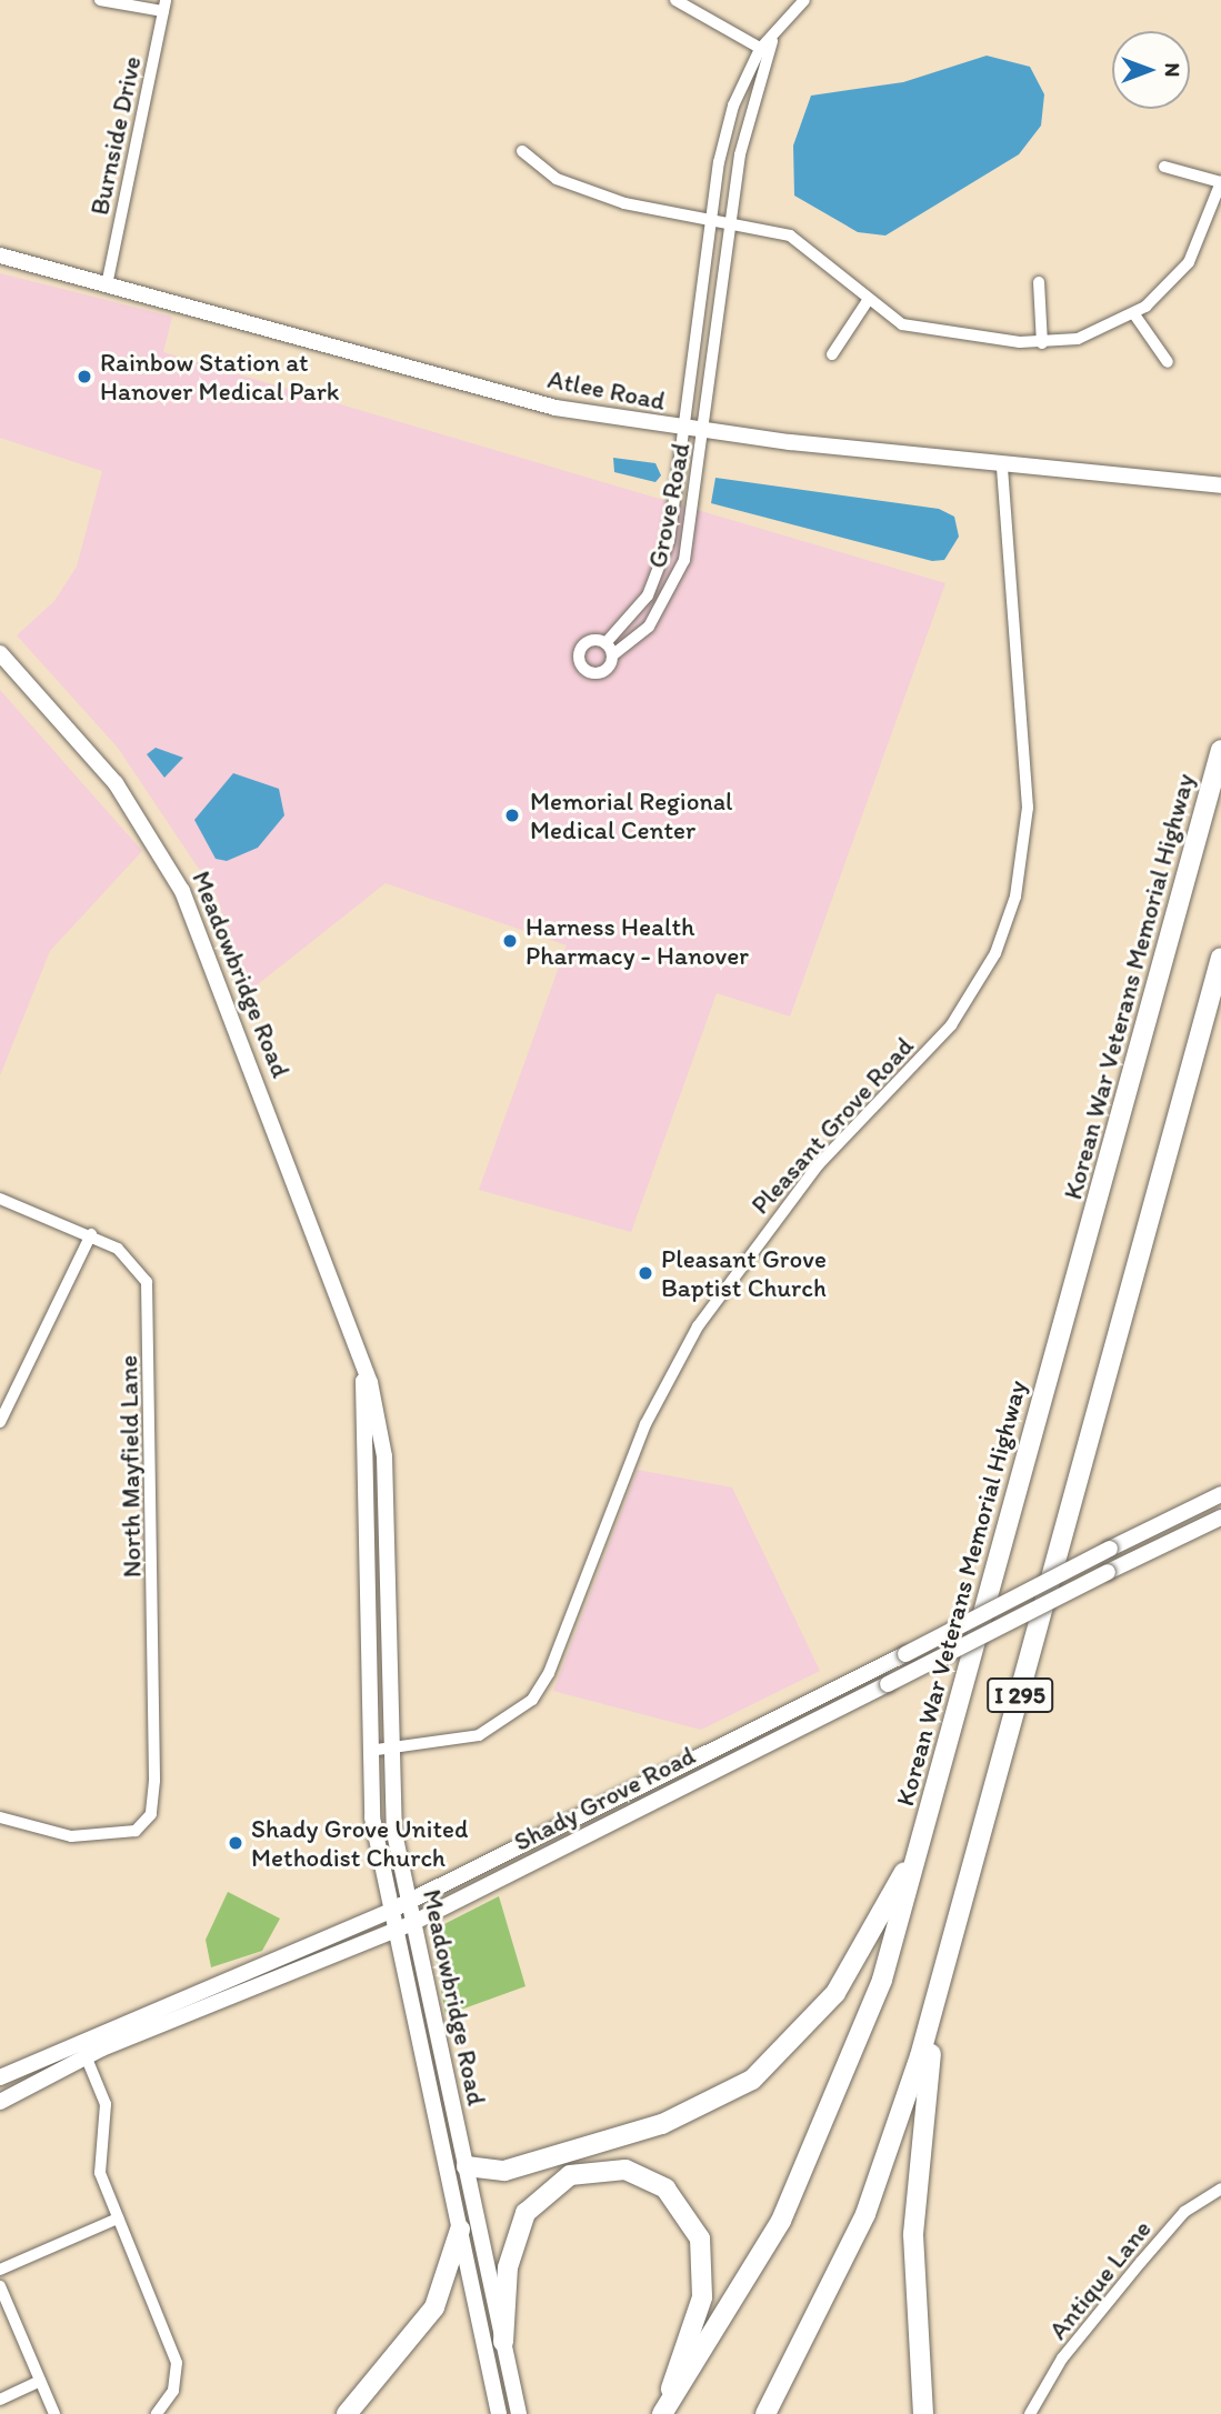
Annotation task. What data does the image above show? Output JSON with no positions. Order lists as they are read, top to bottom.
{
  "streets": {
    "highway": ["Korean War Veterans Memorial Highway", "I 295"],
    "main road": ["Atlee Road", "Meadowbridge Road", "Shady Grove Road"],
    "street": [
      "Burnside Drive",
      "Grove Road",
      "Pleasant Grove Road",
      "North Mayfield Lane",
      "Antique Lane"
    ]
  },
  "crossings": [
    ["Burnside Drive", "Atlee Road"],
    ["Atlee Road", "Grove Road"],
    ["Atlee Road", "Pleasant Grove Road"],
    ["Meadowbridge Road", "Pleasant Grove Road"],
    ["Meadowbridge Road", "Shady Grove Road"]
  ],
  "places": [
    "Rainbow Station at Hanover Medical Park",
    "Memorial Regional Medical Center",
    "Harness Health Pharmacy - Hanover",
    "Pleasant Grove Baptist Church",
    "Shady Grove United Methodist Church"
  ],
  "north": "right"
}
